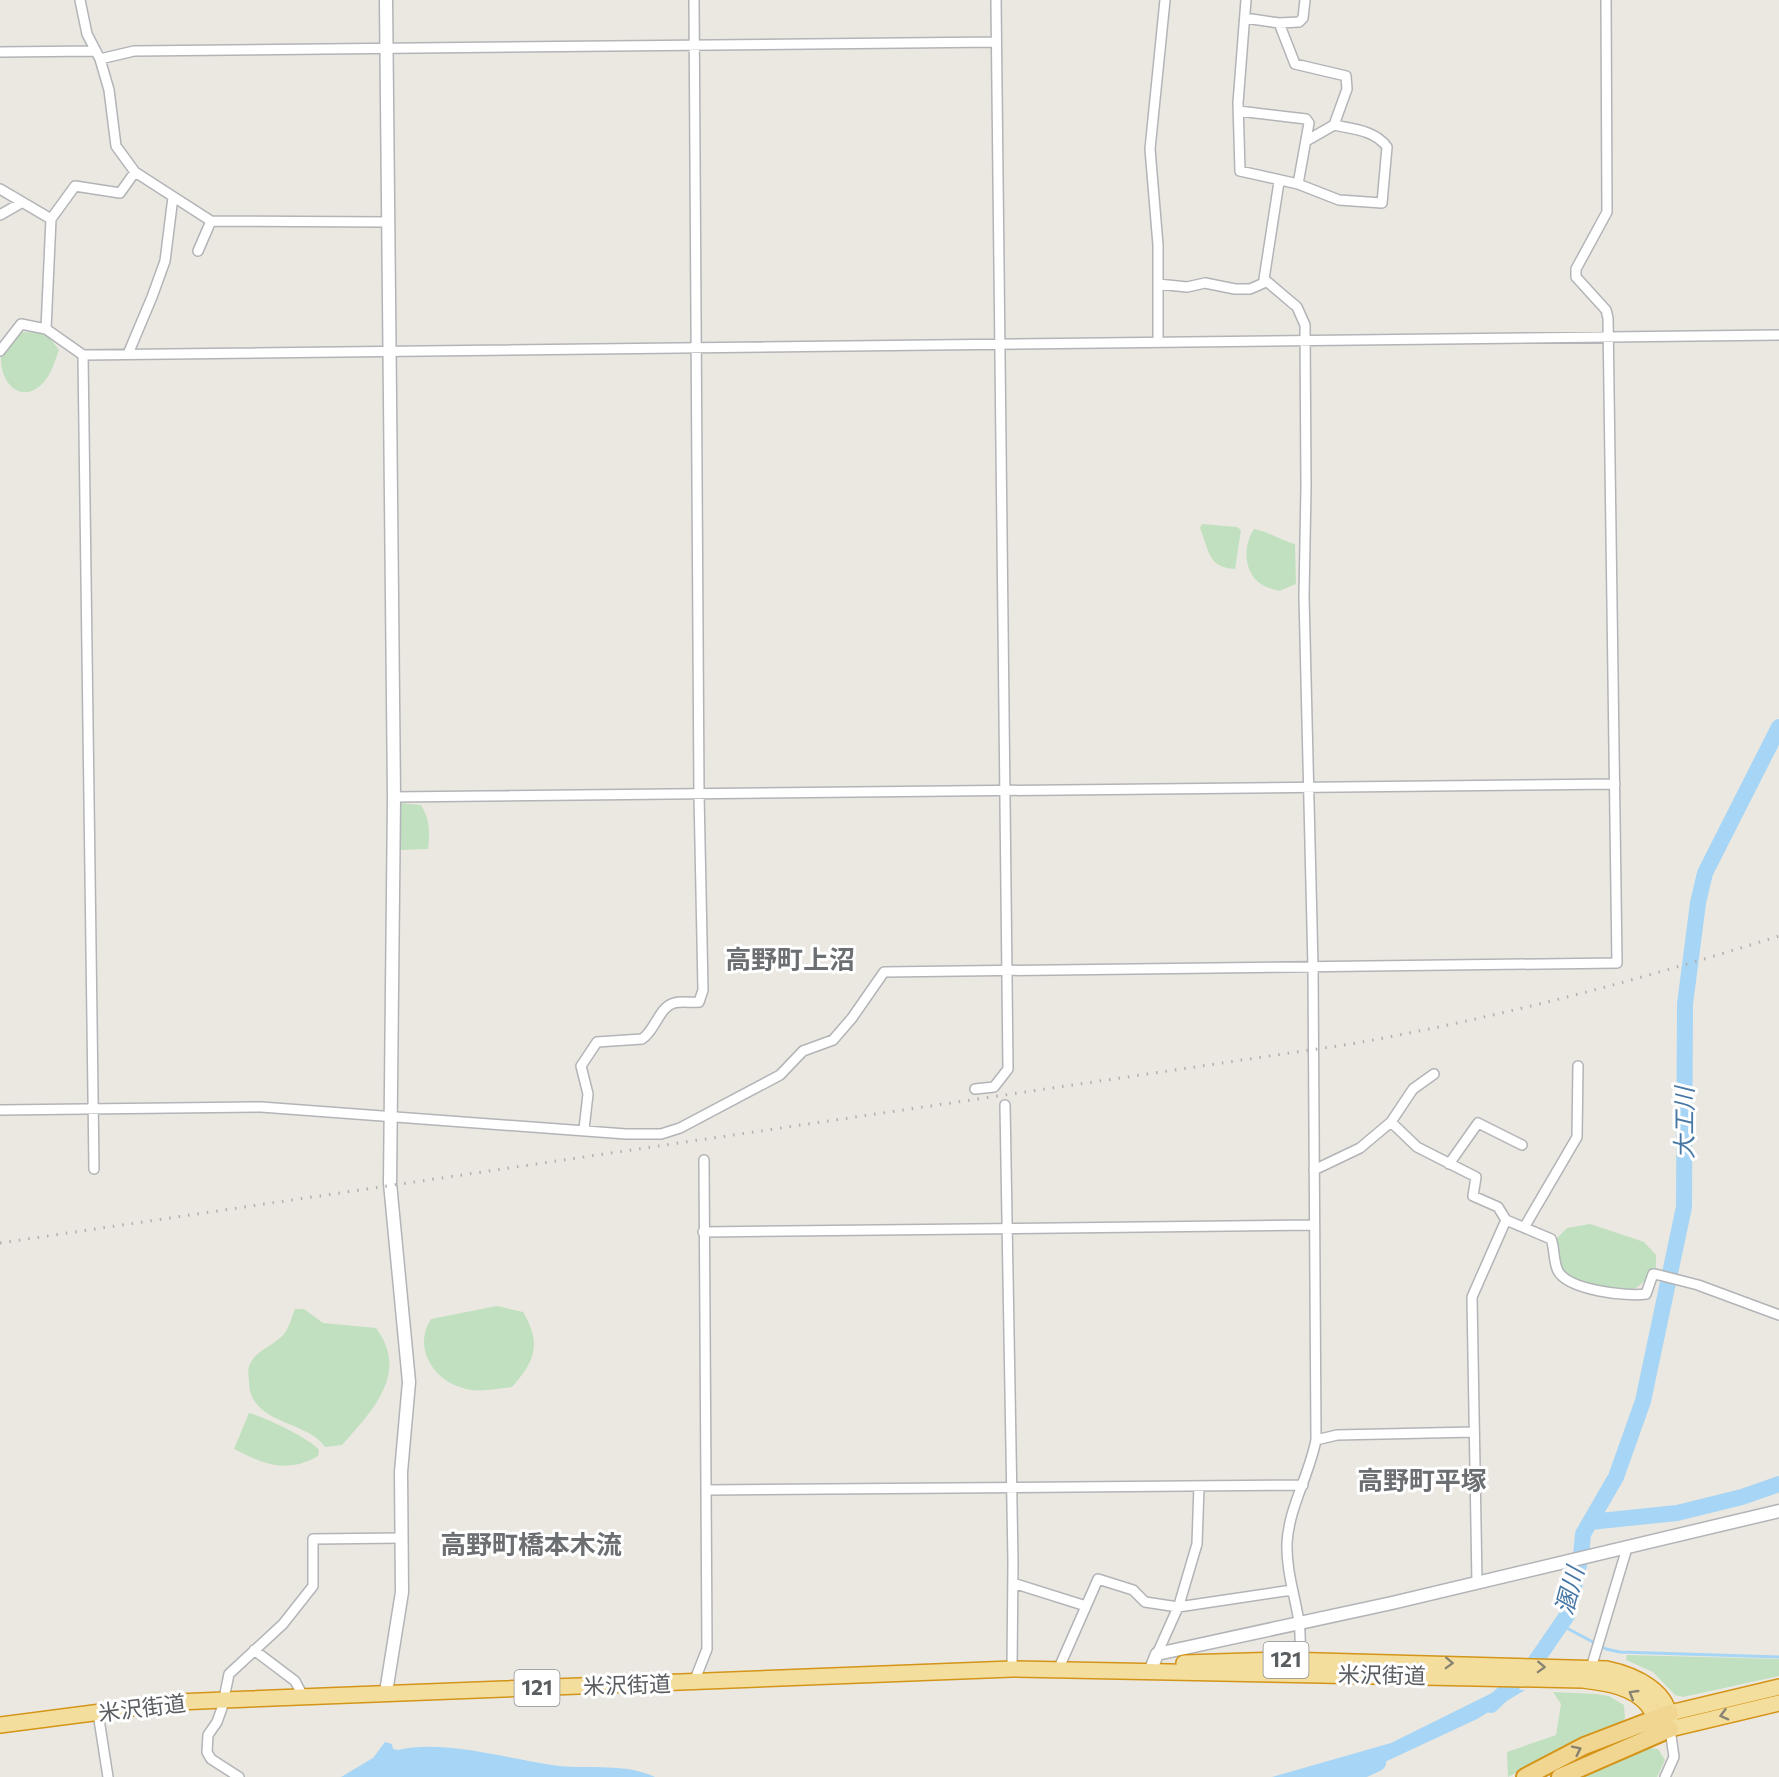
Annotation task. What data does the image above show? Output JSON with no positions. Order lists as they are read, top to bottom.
{
  "streets": {
    "highway": ["121", "米沢街道"]
  },
  "districts": ["高野町上沼", "高野町平塚", "高野町橋本木流"],
  "water": ["大工川", "溷川"]
}
